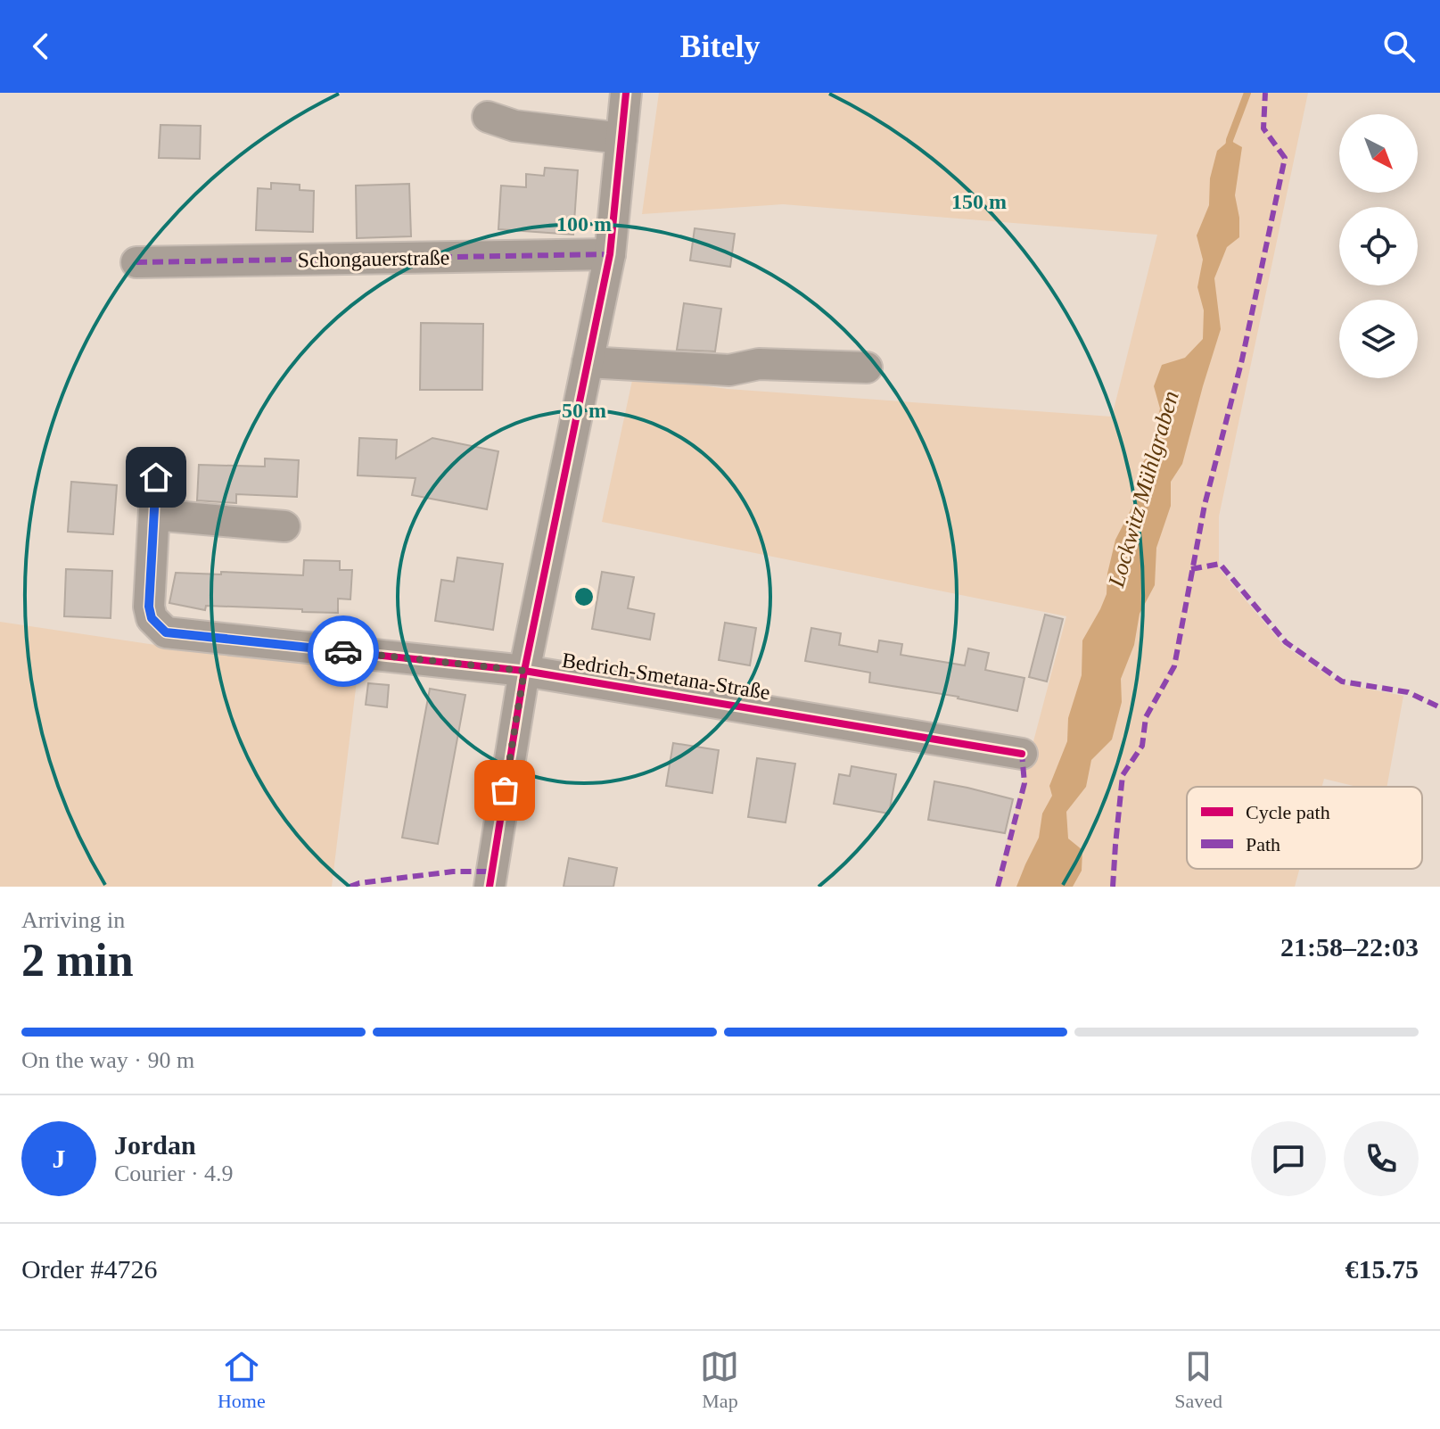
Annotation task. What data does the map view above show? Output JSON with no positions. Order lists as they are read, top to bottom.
{
  "streets": {
    "street": ["Schongauerstraße", "Bedrich-Smetana-Straße"]
  },
  "water": ["Lockwitz Mühlgraben"],
  "legend": ["Cycle path", "Path"],
  "north": "bottom right",
  "page": {
    "header": "Bitely",
    "heading": ["2 min", "Arriving in", "21:58–22:03"],
    "panel": [
      "Jordan",
      "Courier · 4.9",
      "Order #4726",
      "€15.75"
    ],
    "bar": "On the way · 90 m",
    "round": "J",
    "tabs": ["Home", "Map", "Saved"]
  },
  "rings": ["150 m", "100 m", "50 m"]
}
